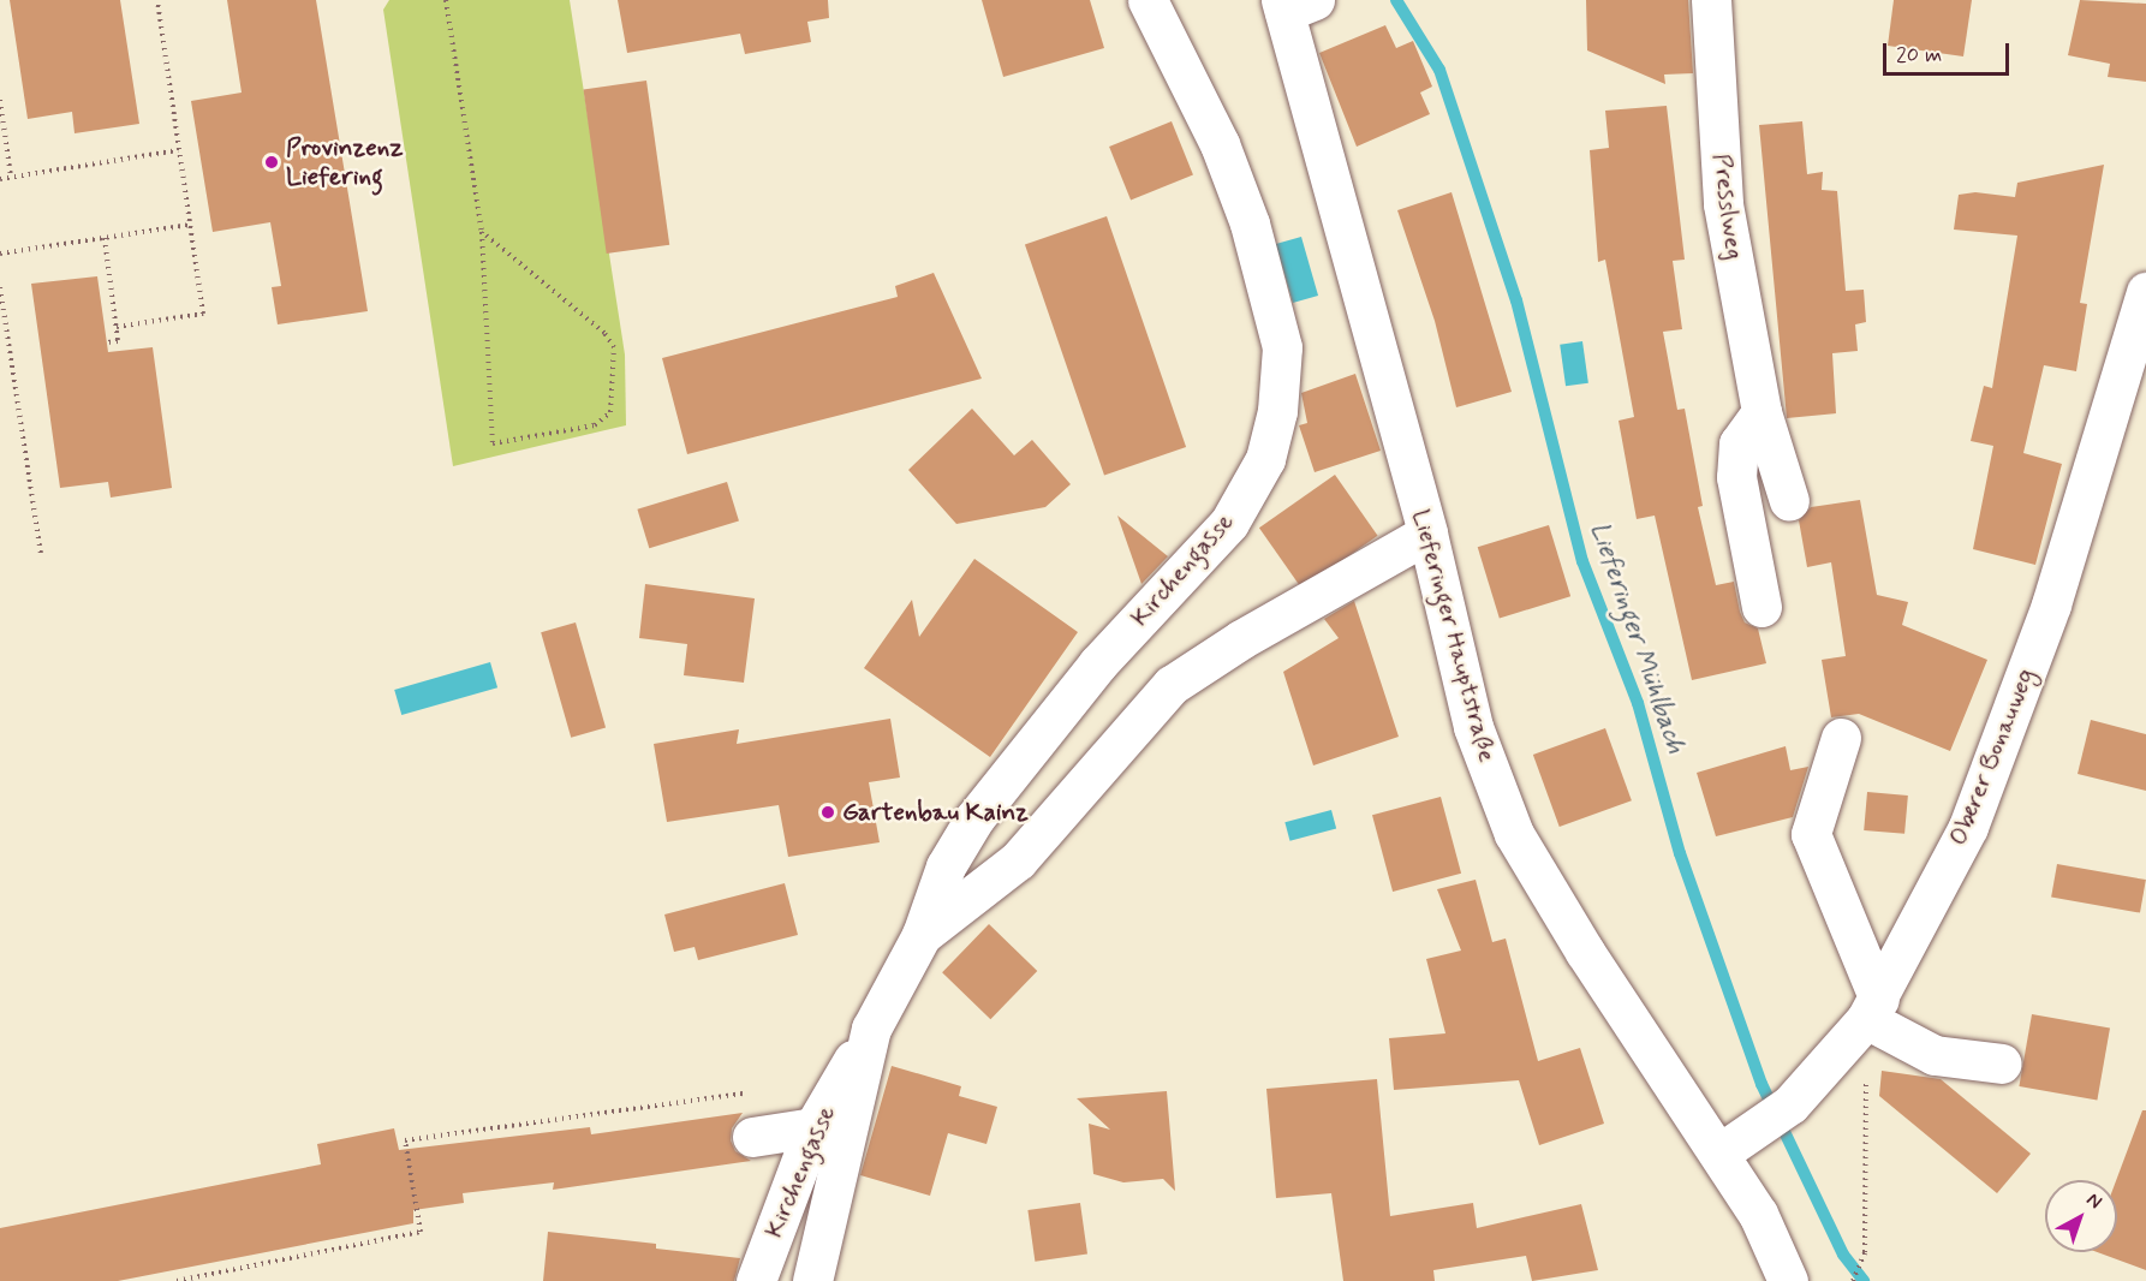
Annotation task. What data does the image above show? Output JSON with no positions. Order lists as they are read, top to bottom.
{
  "streets": {
    "street": [
      "Presslweg",
      "Kirchengasse",
      "Lieferinger Hauptstraße",
      "Oberer Bonauweg"
    ]
  },
  "crossings": [
    ["Kirchengasse", "Lieferinger Hauptstraße"],
    ["Lieferinger Hauptstraße", "Oberer Bonauweg"]
  ],
  "water": ["Lieferinger Mühlbach"],
  "places": ["Provinzenz Liefering", "Gartenbau Kainz"],
  "scale_bar": "20 m",
  "north": "top right"
}
